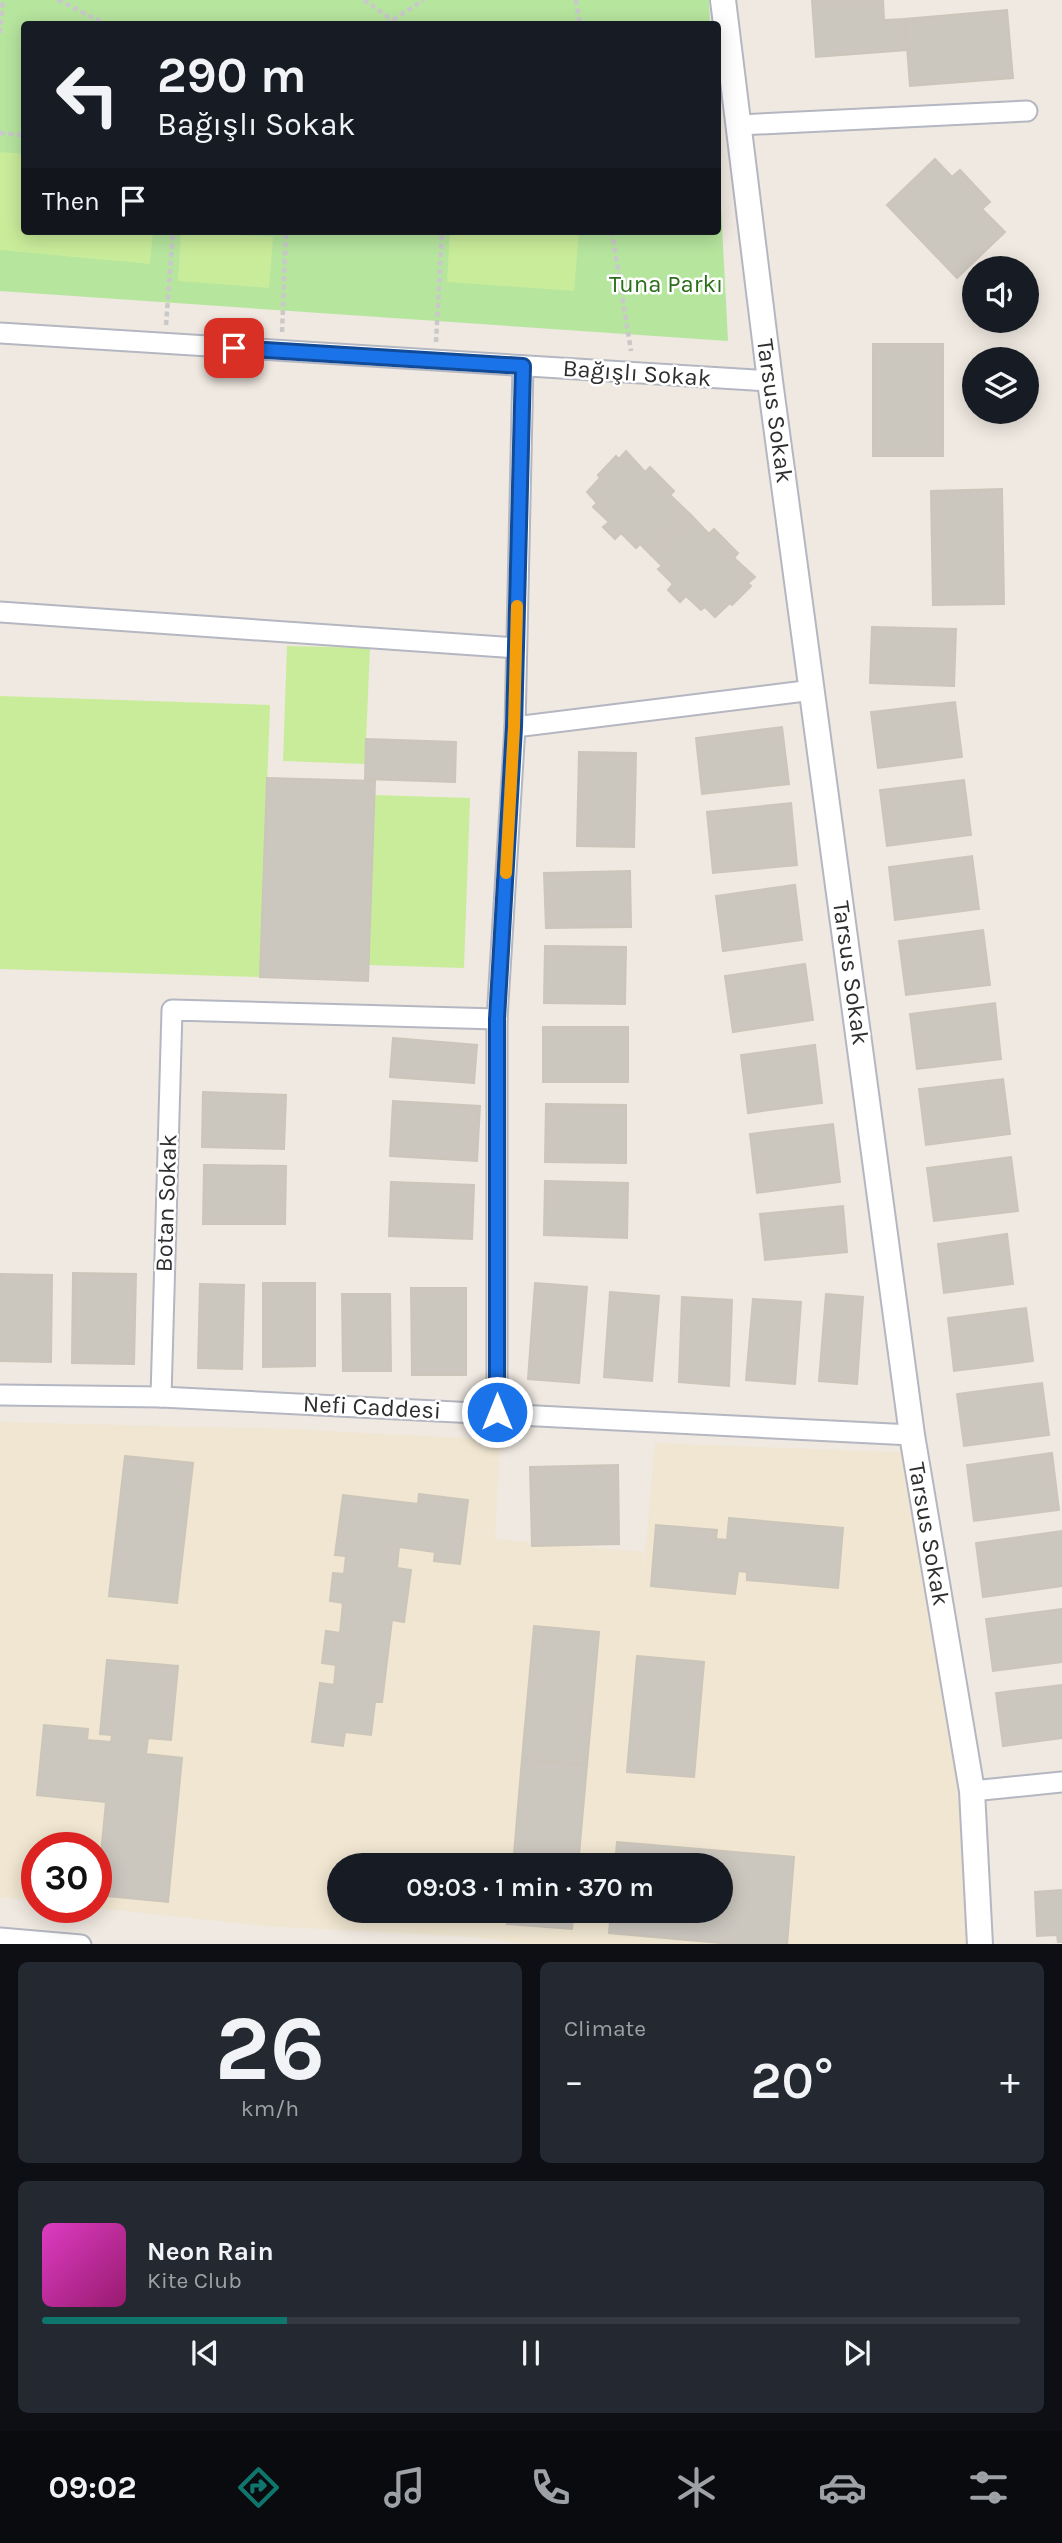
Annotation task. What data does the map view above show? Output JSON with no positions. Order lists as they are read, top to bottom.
{
  "streets": {
    "street": [
      "Bağışlı Sokak",
      "Tarsus Sokak",
      "Botan Sokak",
      "Nefi Caddesi"
    ]
  },
  "crossings": [
    ["Bağışlı Sokak", "Tarsus Sokak"],
    ["Tarsus Sokak", "Nefi Caddesi"],
    ["Botan Sokak", "Nefi Caddesi"]
  ],
  "parks": ["Tuna Parkı"],
  "page": {
    "turn": ["290 m", "Bağışlı Sokak"],
    "then": "Then",
    "limit": "30",
    "trip": "09:03 · 1 min · 370 m",
    "tile": [
      ["26", "km/h"],
      "Climate"
    ],
    "heat": ["−", "20°", "+"],
    "song": ["Neon Rain", "Kite Club"],
    "tabs": "09:02"
  }
}
